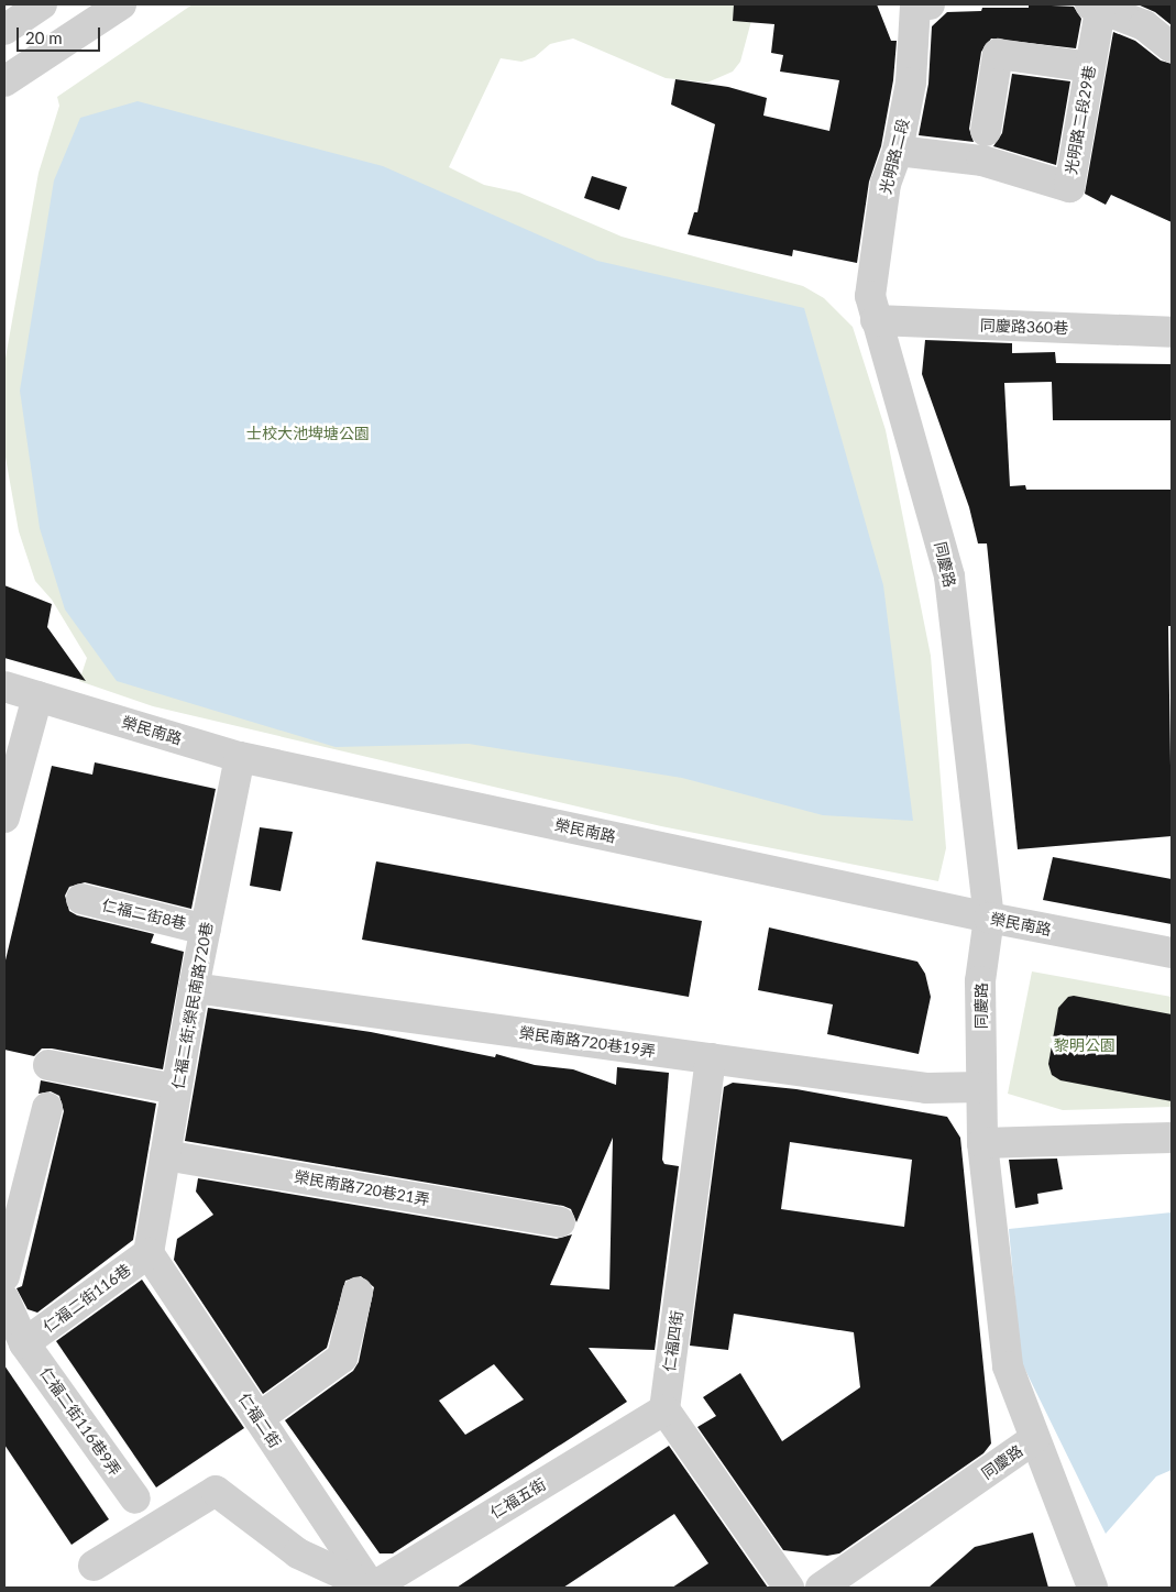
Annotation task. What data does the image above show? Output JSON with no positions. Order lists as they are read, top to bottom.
{
  "streets": {
    "street": [
      "光明路二段29巷",
      "光明路二段",
      "同慶路360巷",
      "同慶路",
      "榮民南路",
      "仁福二街8巷",
      "仁福二街;榮民南路720巷",
      "榮民南路720巷19弄",
      "榮民南路720巷21弄",
      "仁福二街116巷",
      "仁福四街",
      "仁福二街",
      "仁福二街116巷9弄",
      "仁福五街"
    ]
  },
  "crossings": [
    ["光明路二段29巷", "光明路二段"],
    ["光明路二段", "同慶路360巷"],
    ["光明路二段", "同慶路"],
    ["同慶路360巷", "同慶路"],
    ["同慶路", "榮民南路"],
    ["同慶路", "榮民南路720巷19弄"],
    ["榮民南路", "仁福二街;榮民南路720巷"],
    ["仁福二街8巷", "仁福二街;榮民南路720巷"],
    ["仁福二街;榮民南路720巷", "榮民南路720巷19弄"],
    ["仁福二街;榮民南路720巷", "榮民南路720巷21弄"],
    ["仁福二街;榮民南路720巷", "仁福二街116巷"],
    ["仁福二街;榮民南路720巷", "仁福二街"],
    ["榮民南路720巷19弄", "仁福四街"],
    ["仁福二街116巷", "仁福二街"],
    ["仁福二街116巷", "仁福二街116巷9弄"],
    ["仁福四街", "仁福五街"],
    ["仁福二街", "仁福五街"]
  ],
  "parks": ["士校大池埤塘公園", "黎明公園"],
  "scale_bar": "20 m"
}
